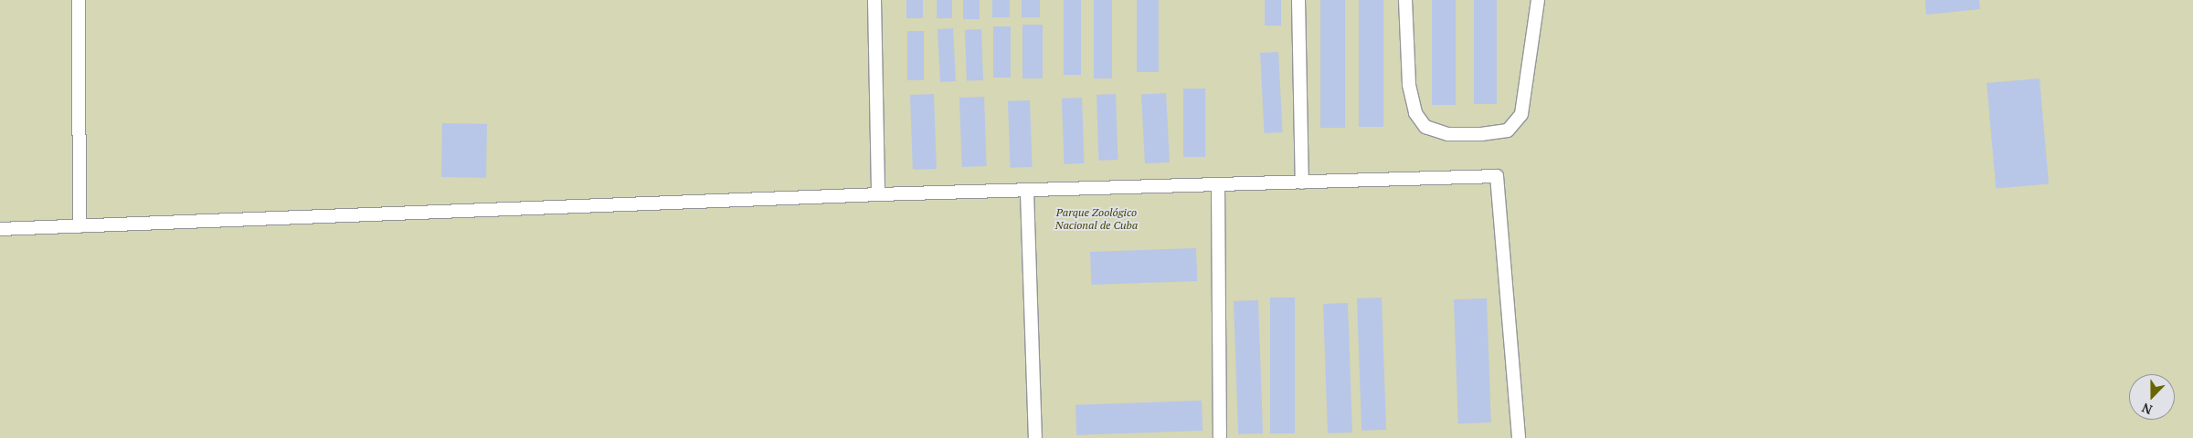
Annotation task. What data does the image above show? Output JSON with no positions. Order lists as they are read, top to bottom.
{
  "parks": ["Parque Zoológico Nacional de Cuba"],
  "north": "bottom"
}
